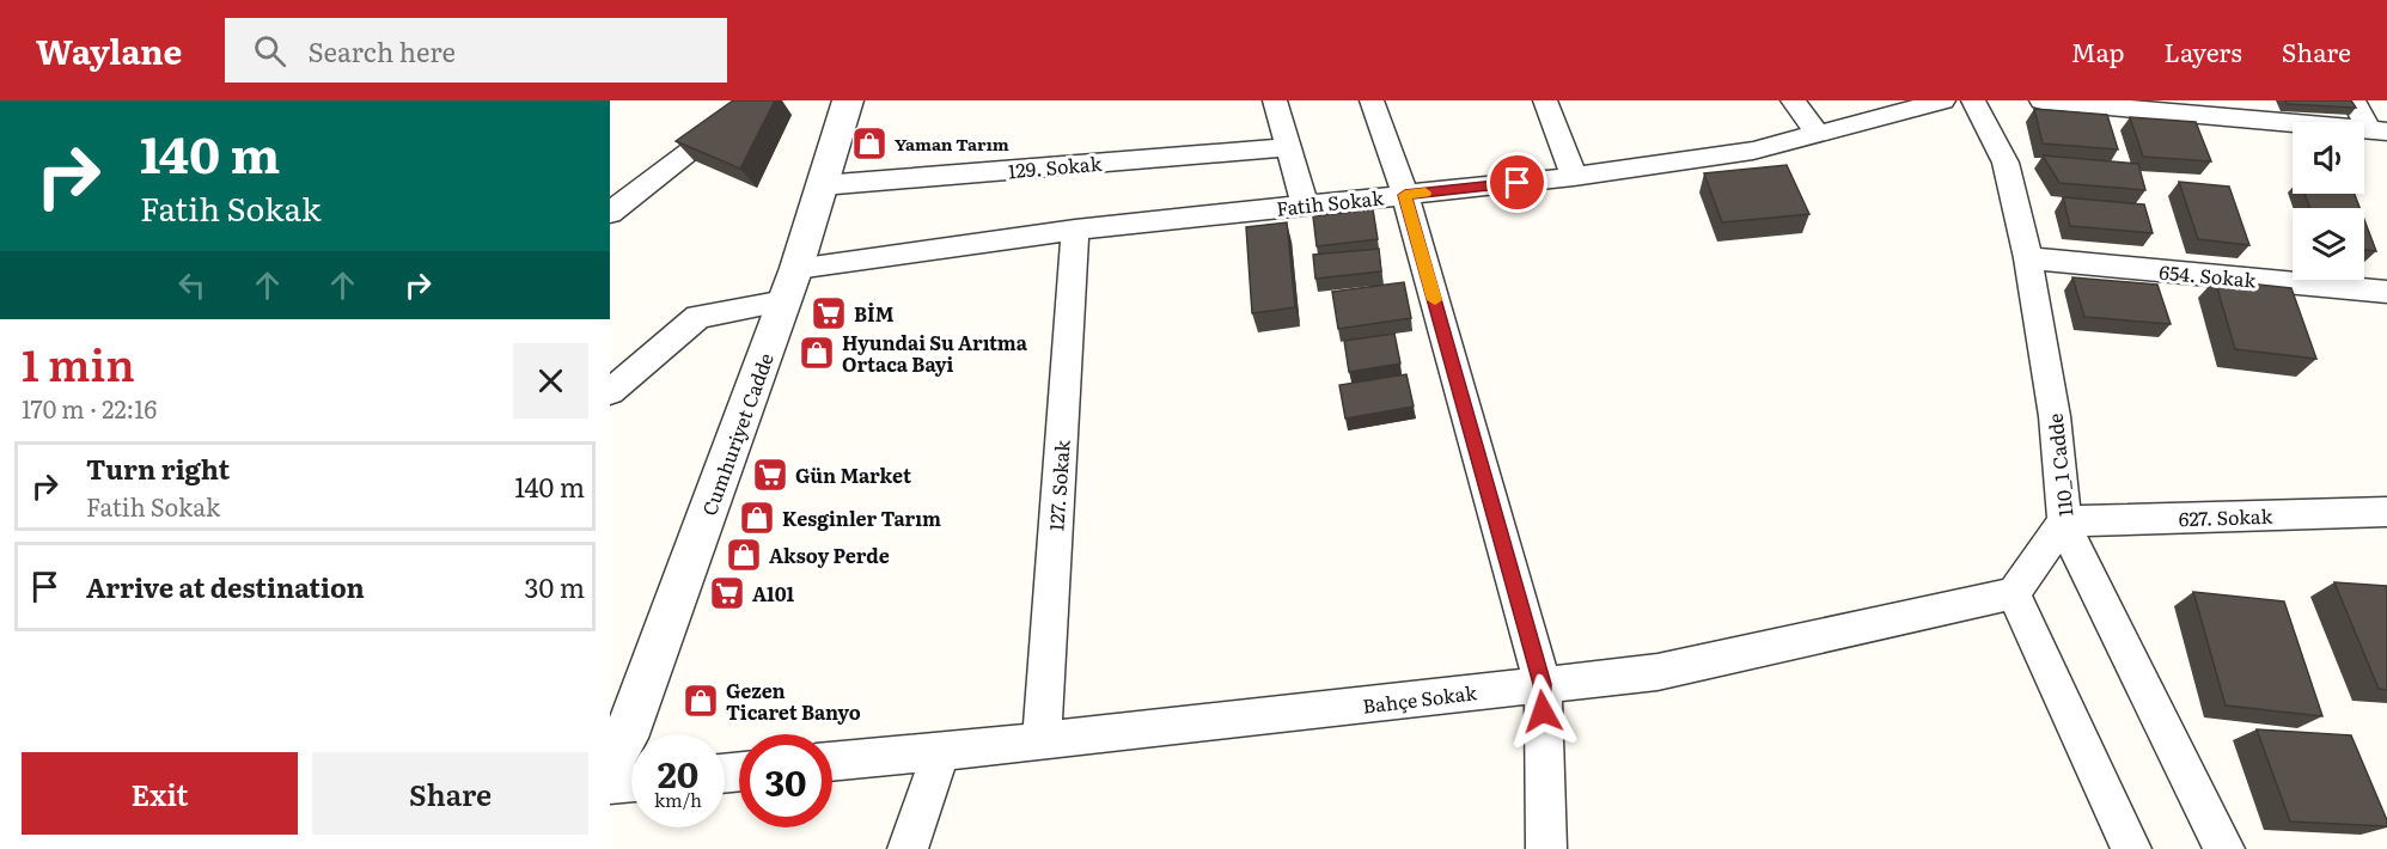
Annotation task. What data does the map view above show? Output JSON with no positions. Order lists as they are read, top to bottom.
{
  "streets": {
    "street": [
      "129. Sokak",
      "Fatih Sokak",
      "654. Sokak",
      "Cumhuriyet Cadde",
      "110_1 Cadde",
      "127. Sokak",
      "627. Sokak",
      "Bahçe Sokak"
    ]
  },
  "crossings": [
    ["129. Sokak", "Cumhuriyet Cadde"],
    ["Fatih Sokak", "Cumhuriyet Cadde"],
    ["Fatih Sokak", "127. Sokak"],
    ["654. Sokak", "110_1 Cadde"],
    ["110_1 Cadde", "627. Sokak"],
    ["127. Sokak", "Bahçe Sokak"]
  ],
  "places": {
    "shop": [
      "Yaman Tarım",
      "Hyundai Su Arıtma Ortaca Bayi",
      "Kesginler Tarım",
      "Aksoy Perde",
      "Gezen Ticaret Banyo"
    ],
    "supermarket": ["BİM", "Gün Market", "A101"]
  },
  "page": {
    "header": "Waylane",
    "search": "Search here",
    "nav": ["Map", "Layers", "Share"],
    "turn": ["140 m", "Fatih Sokak"],
    "heading": ["1 min", "170 m · 22:16"],
    "list": [
      {
        "name": "Turn right",
        "note": "Fatih Sokak",
        "value": "140 m"
      },
      {
        "name": "Arrive at destination",
        "value": "30 m"
      }
    ],
    "speed": "20 km/h",
    "limit": "30",
    "buttons": ["Exit", "Share"]
  }
}
